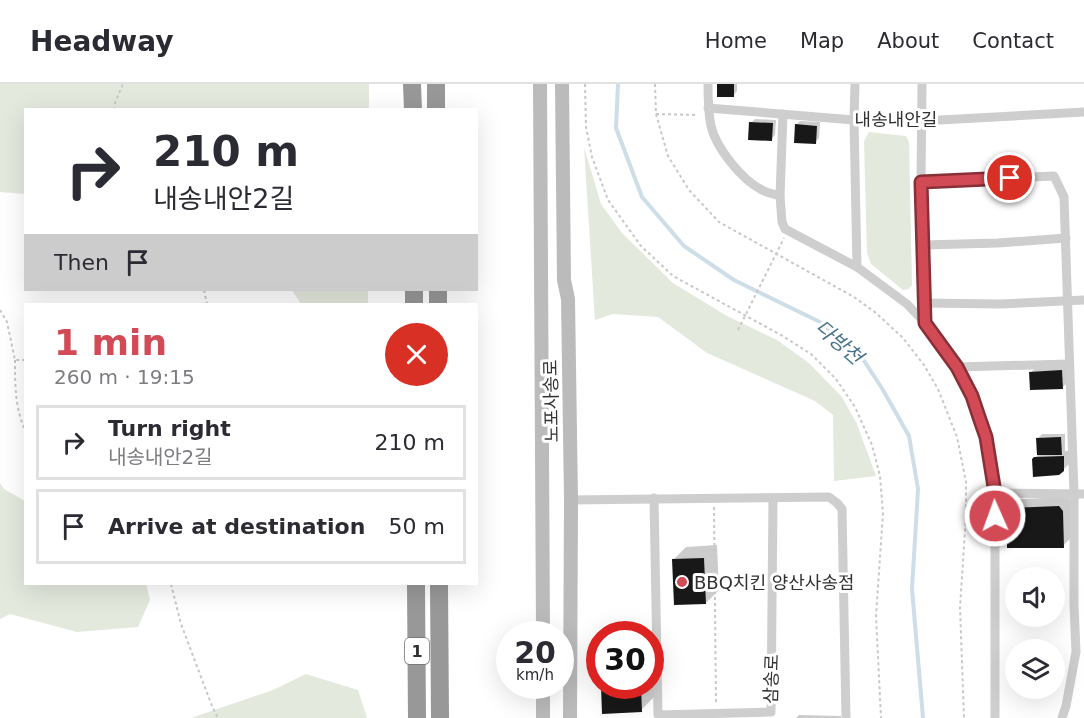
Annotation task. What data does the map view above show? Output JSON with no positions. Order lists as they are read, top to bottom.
{
  "streets": {
    "highway": ["1"],
    "main road": ["노포사송로"],
    "street": ["내송내안길", "삼송로"]
  },
  "water": ["다방천"],
  "places": ["BBQ치킨 양산사송점"],
  "page": {
    "header": "Headway",
    "nav": [
      "Home",
      "Map",
      "About",
      "Contact"
    ],
    "turn": ["210 m", "내송내안2길"],
    "then": "Then",
    "heading": ["1 min", "260 m · 19:15"],
    "list": [
      {
        "name": "Turn right",
        "note": "내송내안2길",
        "value": "210 m"
      },
      {
        "name": "Arrive at destination",
        "value": "50 m"
      }
    ],
    "speed": "20 km/h",
    "limit": "30"
  }
}
